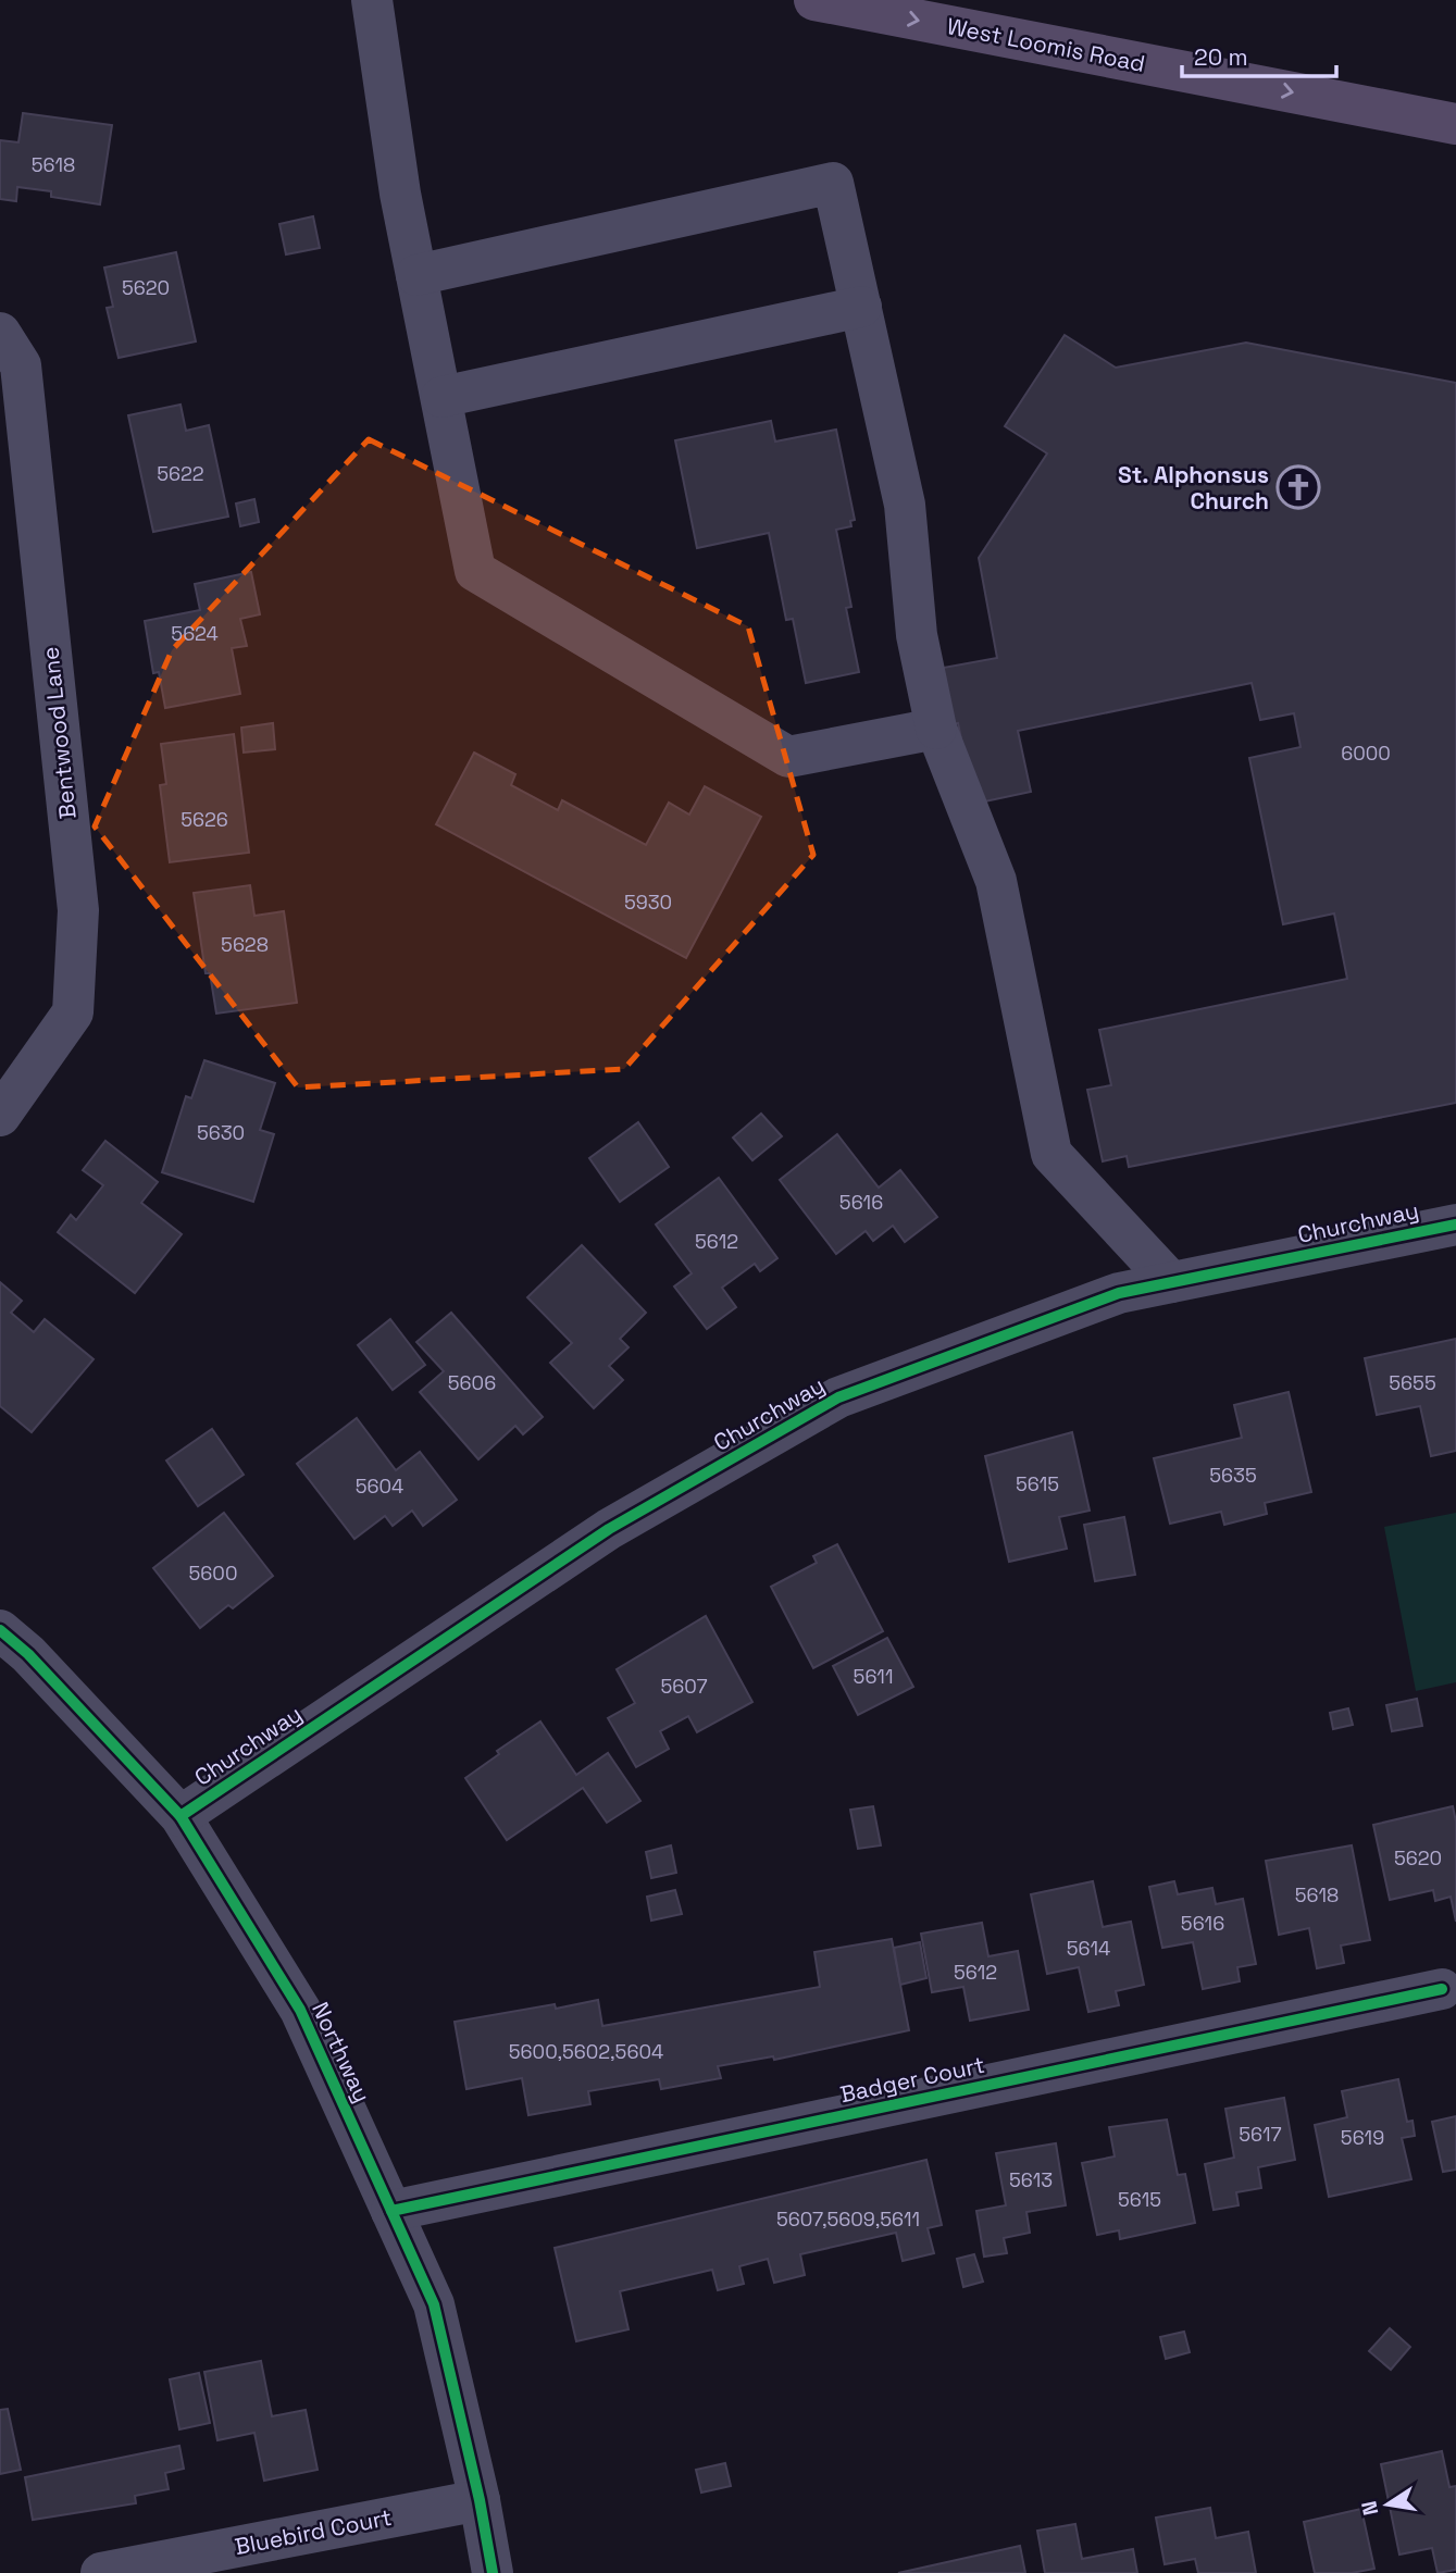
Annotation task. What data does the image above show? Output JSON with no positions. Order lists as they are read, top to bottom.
{
  "streets": {
    "main road": ["West Loomis Road"],
    "street": [
      "Bentwood Lane",
      "Churchway",
      "Northway",
      "Badger Court",
      "Bluebird Court"
    ]
  },
  "crossings": [
    ["Churchway", "Northway"],
    ["Northway", "Badger Court"],
    ["Northway", "Bluebird Court"]
  ],
  "one_way": ["West Loomis Road"],
  "places": {
    "church": ["St. Alphonsus Church"]
  },
  "house_numbers": [
    "5618",
    "5620",
    "5622",
    "5624",
    "6000",
    "5626",
    "5930",
    "5628",
    "5630",
    "5616",
    "5612",
    "5606",
    "5655",
    "5635",
    "5615",
    "5604",
    "5600",
    "5611",
    "5607",
    "5620",
    "5618",
    "5616",
    "5614",
    "5612",
    "5600,5602,5604",
    "5617",
    "5619",
    "5613",
    "5615",
    "5607,5609,5611"
  ],
  "scale_bar": "20 m",
  "north": "left"
}
